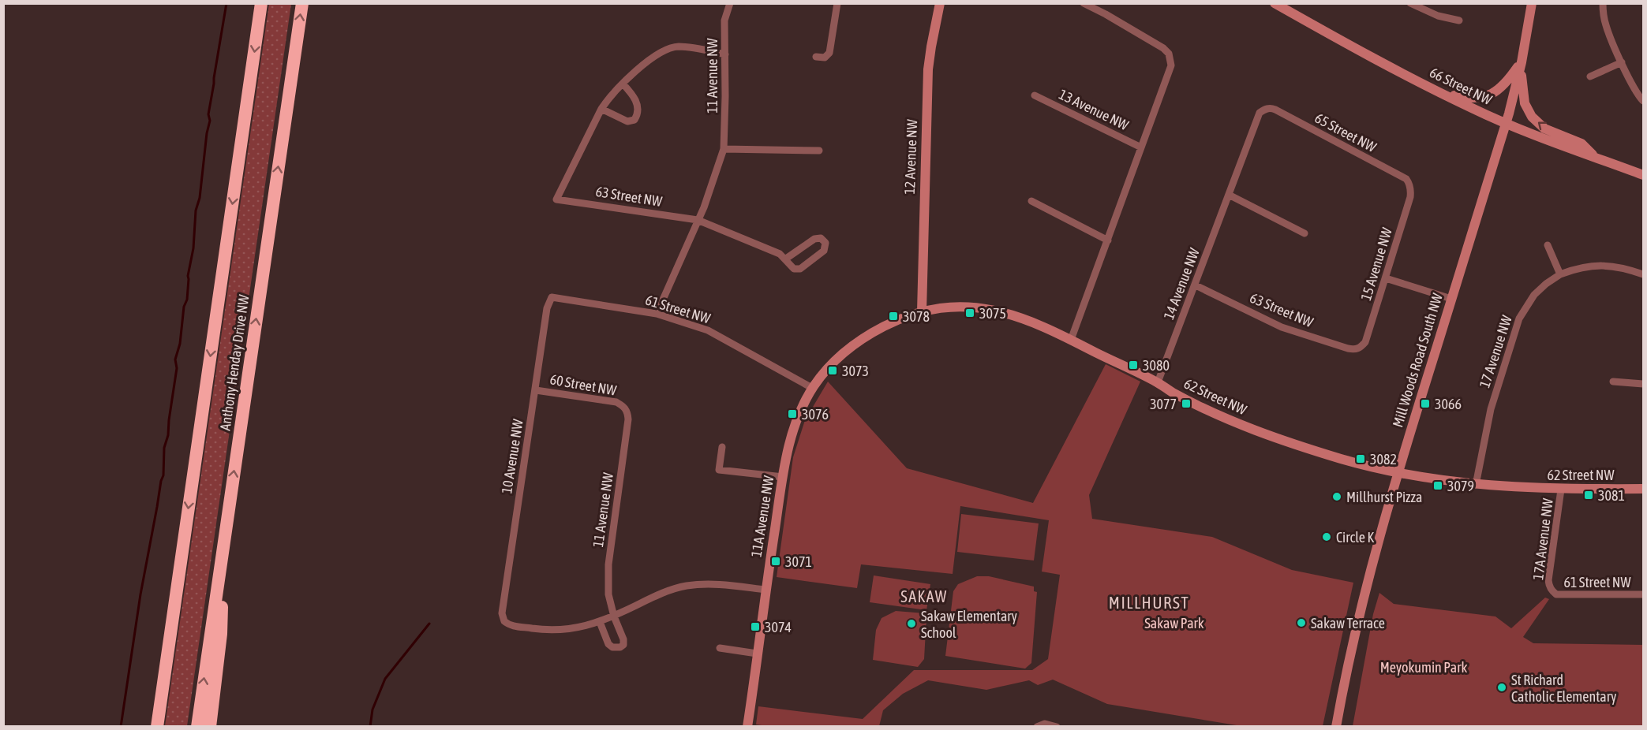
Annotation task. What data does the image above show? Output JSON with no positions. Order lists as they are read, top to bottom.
{
  "streets": {
    "highway": ["Anthony Henday Drive NW"],
    "street": [
      "11 Avenue NW",
      "66 Street NW",
      "13 Avenue NW",
      "65 Street NW",
      "12 Avenue NW",
      "63 Street NW",
      "15 Avenue NW",
      "14 Avenue NW",
      "61 Street NW",
      "17 Avenue NW",
      "Mill Woods Road South NW",
      "60 Street NW",
      "62 Street NW",
      "10 Avenue NW",
      "11A Avenue NW",
      "17A Avenue NW"
    ]
  },
  "crossings": [
    ["11 Avenue NW", "63 Street NW"],
    ["11 Avenue NW", "61 Street NW"],
    ["11 Avenue NW", "60 Street NW"],
    ["11 Avenue NW", "10 Avenue NW"],
    ["66 Street NW", "Mill Woods Road South NW"],
    ["13 Avenue NW", "62 Street NW"],
    ["65 Street NW", "15 Avenue NW"],
    ["65 Street NW", "14 Avenue NW"],
    ["12 Avenue NW", "62 Street NW"],
    ["63 Street NW", "15 Avenue NW"],
    ["63 Street NW", "14 Avenue NW"],
    ["14 Avenue NW", "62 Street NW"],
    ["61 Street NW", "62 Street NW"],
    ["61 Street NW", "10 Avenue NW"],
    ["61 Street NW", "11A Avenue NW"],
    ["61 Street NW", "17A Avenue NW"],
    ["17 Avenue NW", "62 Street NW"],
    ["Mill Woods Road South NW", "62 Street NW"],
    ["60 Street NW", "10 Avenue NW"],
    ["62 Street NW", "11A Avenue NW"],
    ["62 Street NW", "17A Avenue NW"]
  ],
  "districts": ["SAKAW", "MILLHURST"],
  "parks": ["Sakaw Park", "Meyokumin Park"],
  "places": {
    "transit": [
      "3075",
      "3078",
      "3080",
      "3073",
      "3077",
      "3066",
      "3076",
      "3082",
      "3079",
      "3081",
      "3071",
      "3074"
    ],
    "other": [
      "Millhurst Pizza",
      "Circle K",
      "Sakaw Terrace",
      "Sakaw Elementary School",
      "St Richard Catholic Elementary"
    ]
  }
}
